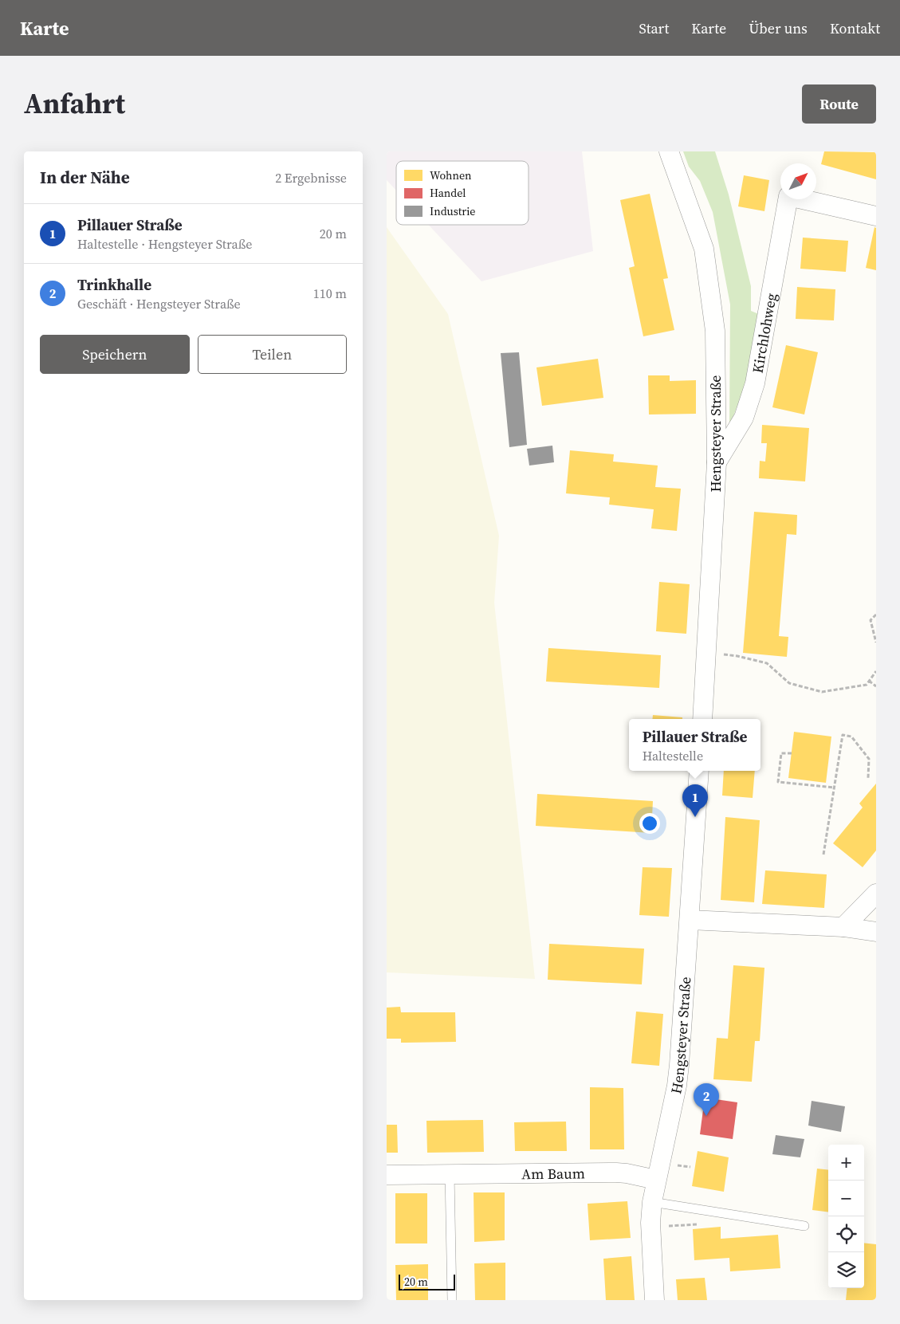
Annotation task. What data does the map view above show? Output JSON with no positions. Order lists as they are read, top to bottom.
{
  "streets": {
    "street": ["Kirchlohweg", "Hengsteyer Straße", "Am Baum"]
  },
  "crossings": [
    ["Kirchlohweg", "Hengsteyer Straße"],
    ["Hengsteyer Straße", "Am Baum"]
  ],
  "legend": ["Wohnen", "Handel", "Industrie"],
  "scale_bar": "20 m",
  "north": "top right",
  "page": {
    "header": "Karte",
    "nav": [
      "Start",
      "Karte",
      "Über uns",
      "Kontakt"
    ],
    "title": "Anfahrt",
    "buttons": [
      "Route",
      ["Speichern", "Teilen"]
    ],
    "heading": ["In der Nähe", "2 Ergebnisse"],
    "list": [
      {
        "mark": "1",
        "name": "Pillauer Straße",
        "note": "Haltestelle · Hengsteyer Straße",
        "value": "20 m"
      },
      {
        "mark": "2",
        "name": "Trinkhalle",
        "note": "Geschäft · Hengsteyer Straße",
        "value": "110 m"
      }
    ],
    "popup": ["Pillauer Straße", "Haltestelle"],
    "pins": ["1", "2"],
    "map_buttons": ["+", "−"],
    "scale": "20 m"
  }
}
